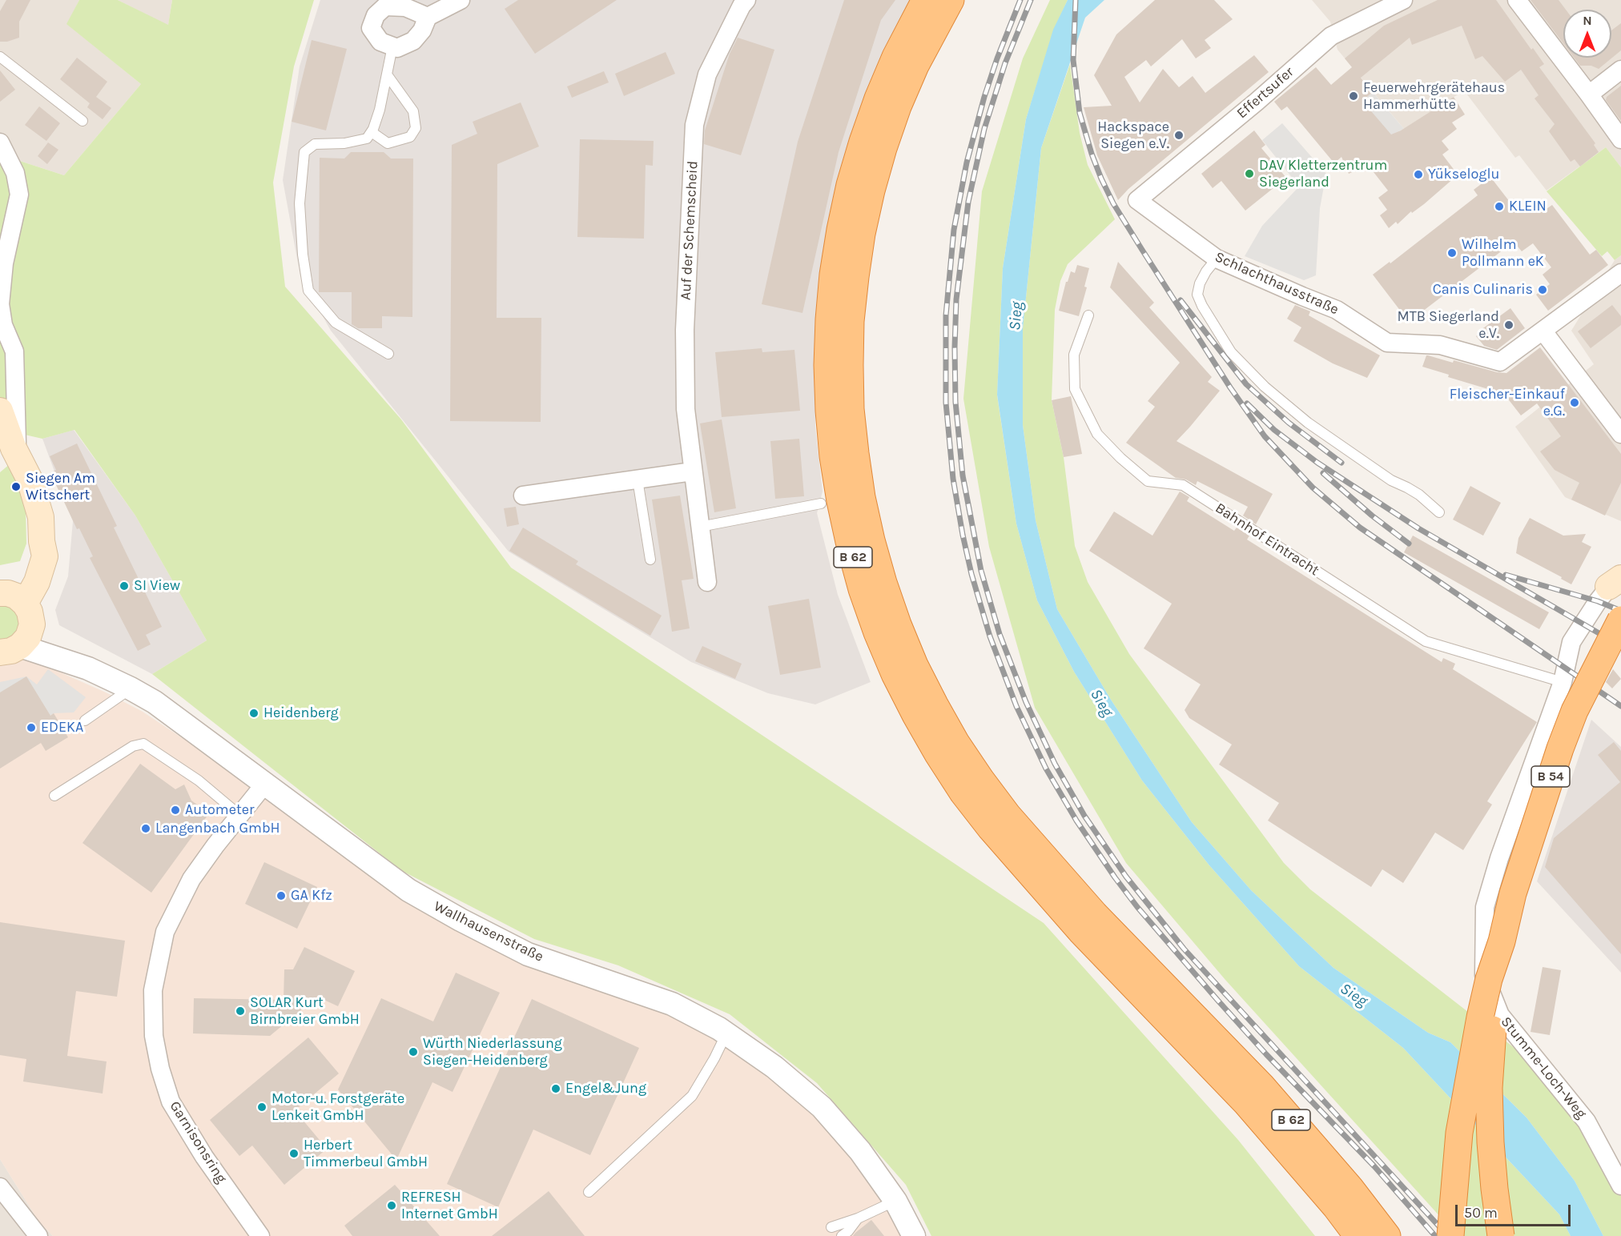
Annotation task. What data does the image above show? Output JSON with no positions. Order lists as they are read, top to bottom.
{
  "streets": {
    "highway": ["B 62", "B 54"],
    "street": [
      "Effertsufer",
      "Auf der Schemscheid",
      "Schlachthausstraße",
      "Wallhausenstraße",
      "Stumme-Loch-Weg",
      "Garnisonsring"
    ],
    "lane": ["Bahnhof Eintracht"]
  },
  "crossings": [
    ["Effertsufer", "Schlachthausstraße"],
    ["Bahnhof Eintracht", "Stumme-Loch-Weg"],
    ["Wallhausenstraße", "Garnisonsring"]
  ],
  "water": ["Sieg"],
  "places": [
    "Feuerwehrgerätehaus Hammerhütte",
    "Hackspace Siegen e.V.",
    "DAV Kletterzentrum Siegerland",
    "Yükseloglu",
    "KLEIN",
    "Wilhelm Pollmann eK",
    "Canis Culinaris",
    "MTB Siegerland e.V.",
    "Fleischer-Einkauf e.G.",
    "Siegen Am Witschert",
    "SI View",
    "Heidenberg",
    "EDEKA",
    "Autometer",
    "Langenbach GmbH",
    "GA Kfz",
    "SOLAR Kurt Birnbreier GmbH",
    "Würth Niederlassung Siegen-Heidenberg",
    "Engel&Jung",
    "Motor-u. Forstgeräte Lenkeit GmbH",
    "Herbert Timmerbeul GmbH",
    "REFRESH Internet GmbH"
  ],
  "scale_bar": "50 m",
  "north": "top"
}
